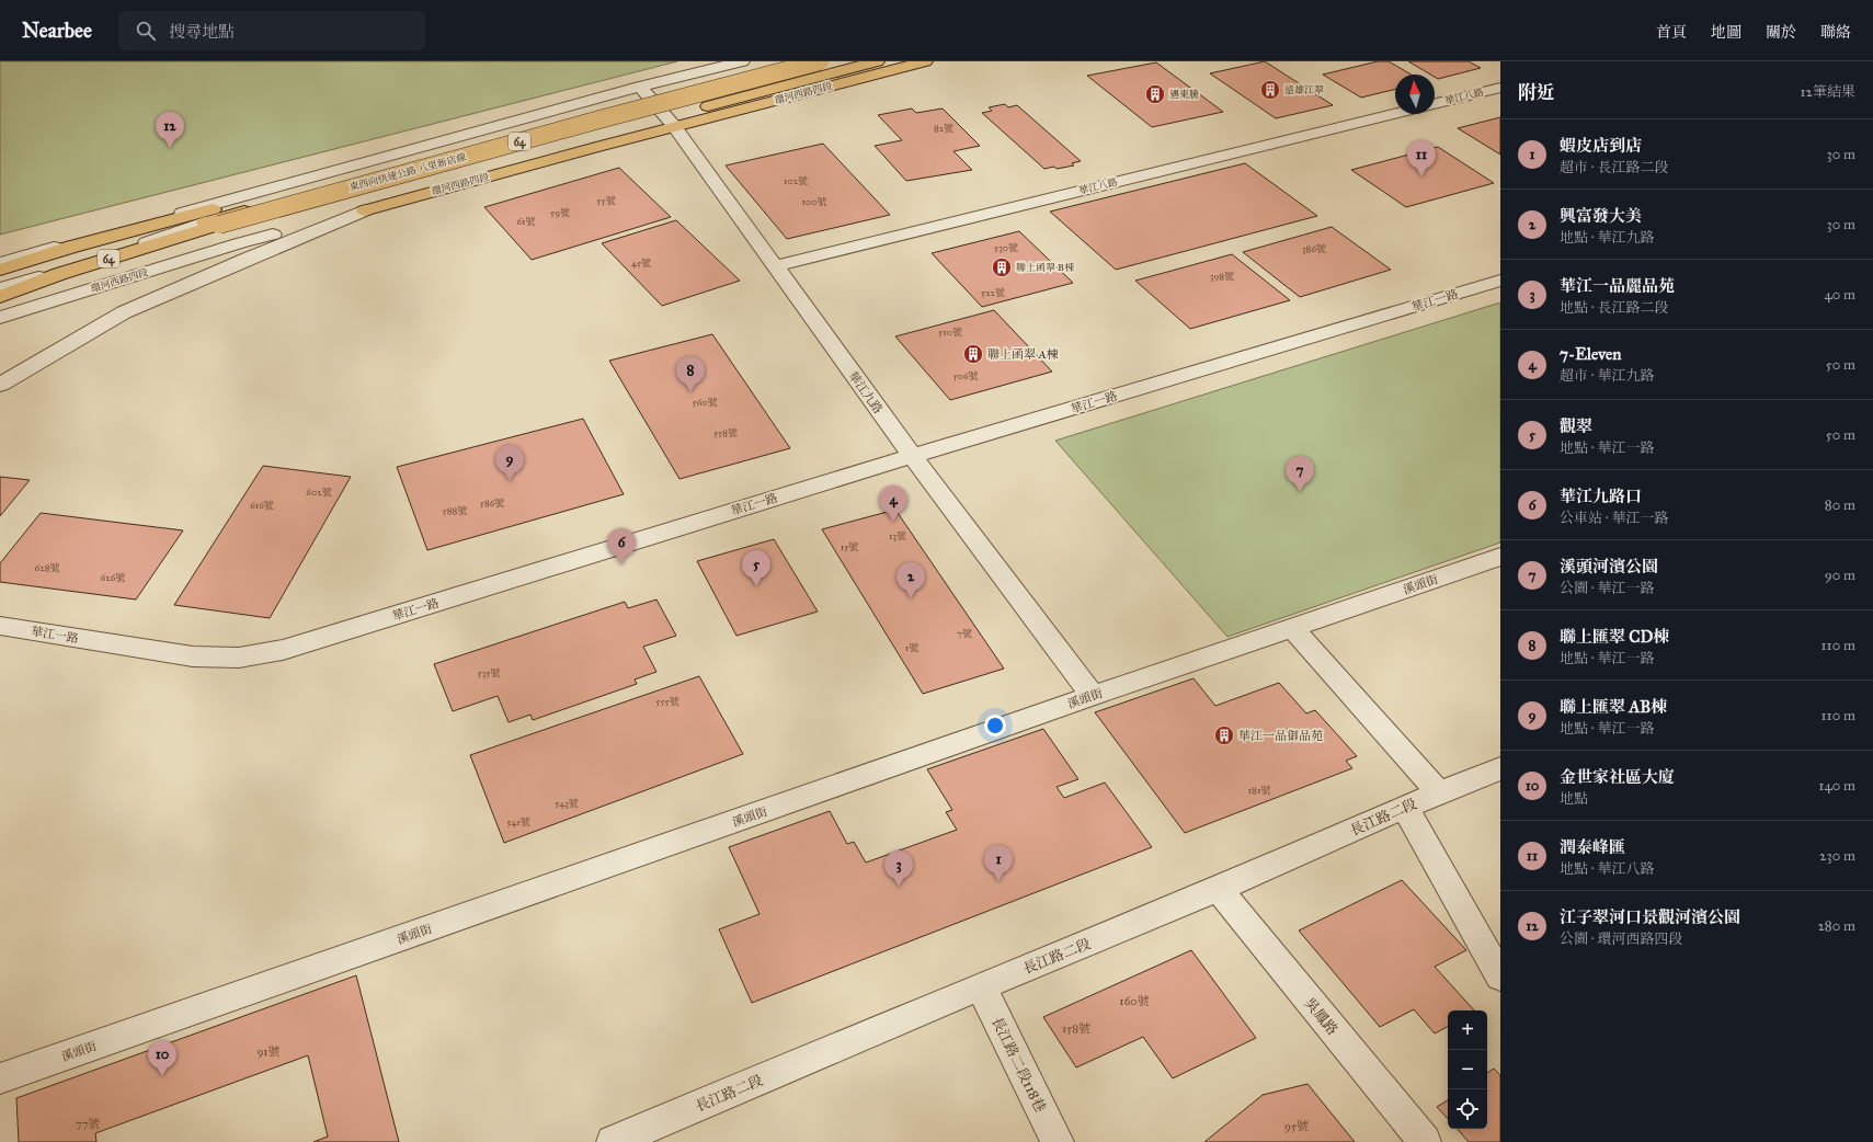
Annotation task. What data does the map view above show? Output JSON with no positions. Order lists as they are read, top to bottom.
{
  "streets": {
    "main road": ["環河西路四段", "64", "東西向快速公路 八里新店線"],
    "street": [
      "華江八路",
      "華江一路",
      "華江九路",
      "溪頭街",
      "長江路二段",
      "吳鳳路",
      "長江路二段118巷"
    ]
  },
  "crossings": [
    ["環河西路四段", "華江九路"],
    ["華江八路", "華江九路"],
    ["華江一路", "華江九路"],
    ["華江九路", "溪頭街"],
    ["長江路二段", "吳鳳路"],
    ["長江路二段", "長江路二段118巷"]
  ],
  "places": {
    "building": [
      "遠雄江翠",
      "遇東騰",
      "聯上函翠 B棟",
      "聯上函翠 A棟",
      "華江一品御品苑"
    ]
  },
  "house_numbers": [
    "82號",
    "102號",
    "55號",
    "100號",
    "59號",
    "61號",
    "530號",
    "386號",
    "45號",
    "398號",
    "522號",
    "510號",
    "506號",
    "560號",
    "558號",
    "602號",
    "586號",
    "616號",
    "588號",
    "13號",
    "15號",
    "628號",
    "626號",
    "7號",
    "1號",
    "535號",
    "555號",
    "181號",
    "543號",
    "541號",
    "160號",
    "158號",
    "91號",
    "77號",
    "95號"
  ],
  "north": "top",
  "page": {
    "header": "Nearbee",
    "search": "搜尋地點",
    "nav": [
      "首頁",
      "地圖",
      "關於",
      "聯絡"
    ],
    "heading": ["附近", "12筆結果"],
    "pins": [
      "12",
      "11",
      "8",
      "9",
      "7",
      "4",
      "6",
      "5",
      "2",
      "1",
      "3",
      "10"
    ],
    "list": [
      {
        "mark": "1",
        "name": "蝦皮店到店",
        "note": "超市 · 長江路二段",
        "value": "30 m"
      },
      {
        "mark": "2",
        "name": "興富發大美",
        "note": "地點 · 華江九路",
        "value": "30 m"
      },
      {
        "mark": "3",
        "name": "華江一品麗品苑",
        "note": "地點 · 長江路二段",
        "value": "40 m"
      },
      {
        "mark": "4",
        "name": "7-Eleven",
        "note": "超市 · 華江九路",
        "value": "50 m"
      },
      {
        "mark": "5",
        "name": "觀翠",
        "note": "地點 · 華江一路",
        "value": "50 m"
      },
      {
        "mark": "6",
        "name": "華江九路口",
        "note": "公車站 · 華江一路",
        "value": "80 m"
      },
      {
        "mark": "7",
        "name": "溪頭河濱公園",
        "note": "公園 · 華江一路",
        "value": "90 m"
      },
      {
        "mark": "8",
        "name": "聯上匯翠 CD棟",
        "note": "地點 · 華江一路",
        "value": "110 m"
      },
      {
        "mark": "9",
        "name": "聯上匯翠 AB棟",
        "note": "地點 · 華江一路",
        "value": "110 m"
      },
      {
        "mark": "10",
        "name": "金世家社區大廈",
        "note": "地點",
        "value": "140 m"
      },
      {
        "mark": "11",
        "name": "潤泰峰匯",
        "note": "地點 · 華江八路",
        "value": "230 m"
      },
      {
        "mark": "12",
        "name": "江子翠河口景觀河濱公園",
        "note": "公園 · 環河西路四段",
        "value": "280 m"
      }
    ],
    "map_buttons": ["+", "−"]
  }
}
